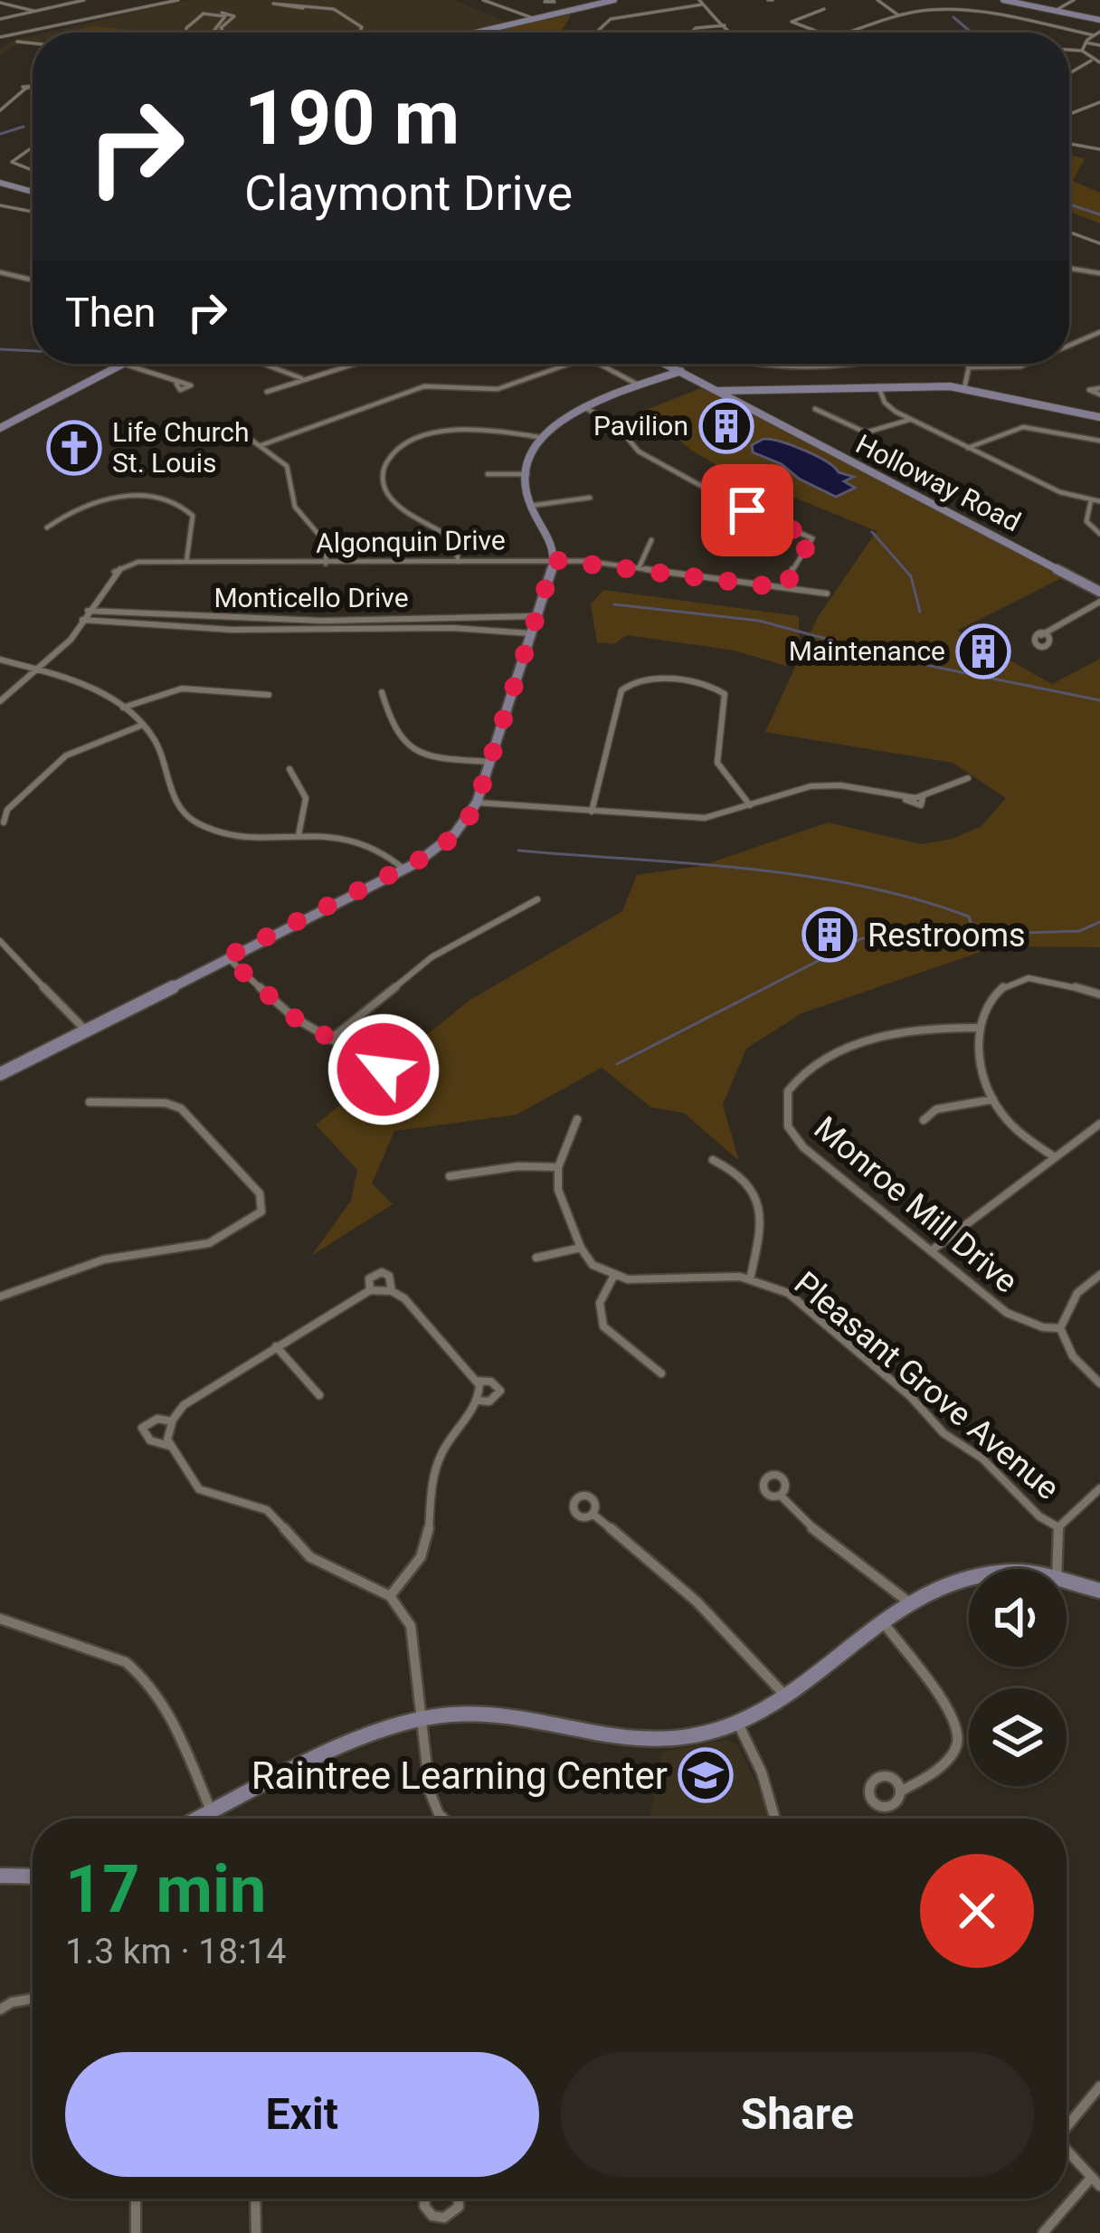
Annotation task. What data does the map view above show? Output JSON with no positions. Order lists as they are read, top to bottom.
{
  "streets": {
    "street": [
      "Holloway Road",
      "Algonquin Drive",
      "Monticello Drive",
      "Monroe Mill Drive",
      "Pleasant Grove Avenue"
    ]
  },
  "crossings": [
    ["Algonquin Drive", "Monticello Drive"]
  ],
  "places": {
    "building": ["Pavilion", "Maintenance", "Restrooms"],
    "church": ["Life Church St. Louis"],
    "school or university": ["Raintree Learning Center"]
  },
  "page": {
    "turn": ["190 m", "Claymont Drive"],
    "then": "Then",
    "heading": ["17 min", "1.3 km · 18:14"],
    "buttons": ["Exit", "Share"]
  }
}
